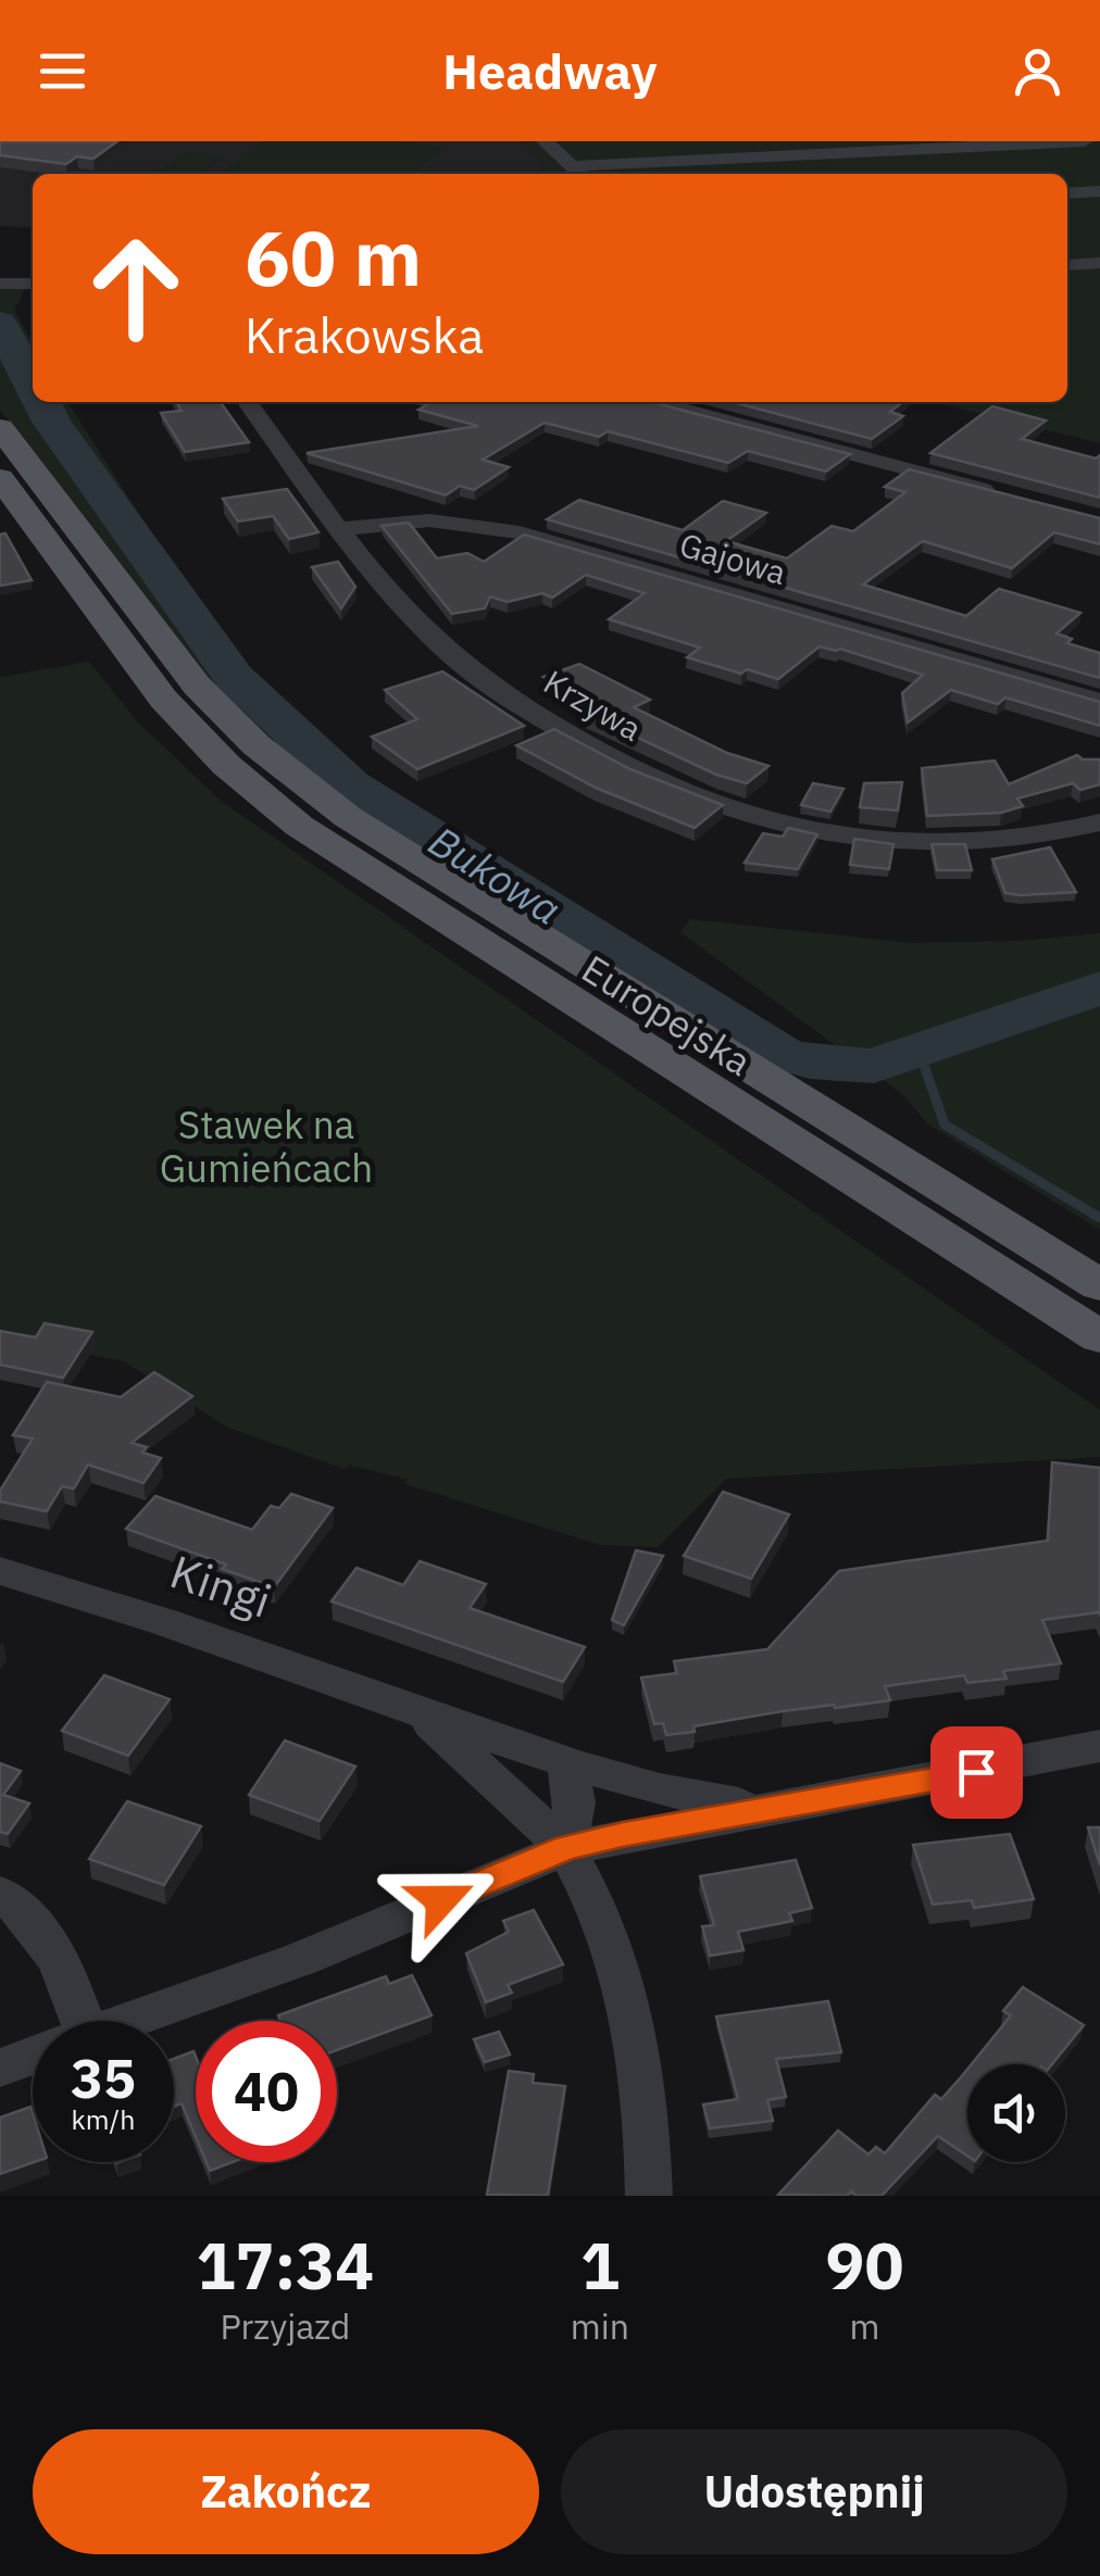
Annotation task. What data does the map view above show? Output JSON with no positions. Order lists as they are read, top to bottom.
{
  "streets": {
    "main road": ["Europejska"],
    "street": ["Gajowa", "Krzywa", "Kingi"]
  },
  "crossings": [
    ["Gajowa", "Krzywa"]
  ],
  "water": ["Bukowa"],
  "parks": ["Stawek na Gumieńcach"],
  "page": {
    "header": "Headway",
    "turn": ["60 m", "Krakowska"],
    "speed": "35 km/h",
    "limit": "40",
    "eta": [
      "17:34",
      "Przyjazd",
      "1",
      "min",
      "90",
      "m"
    ],
    "buttons": ["Zakończ", "Udostępnij"]
  }
}
